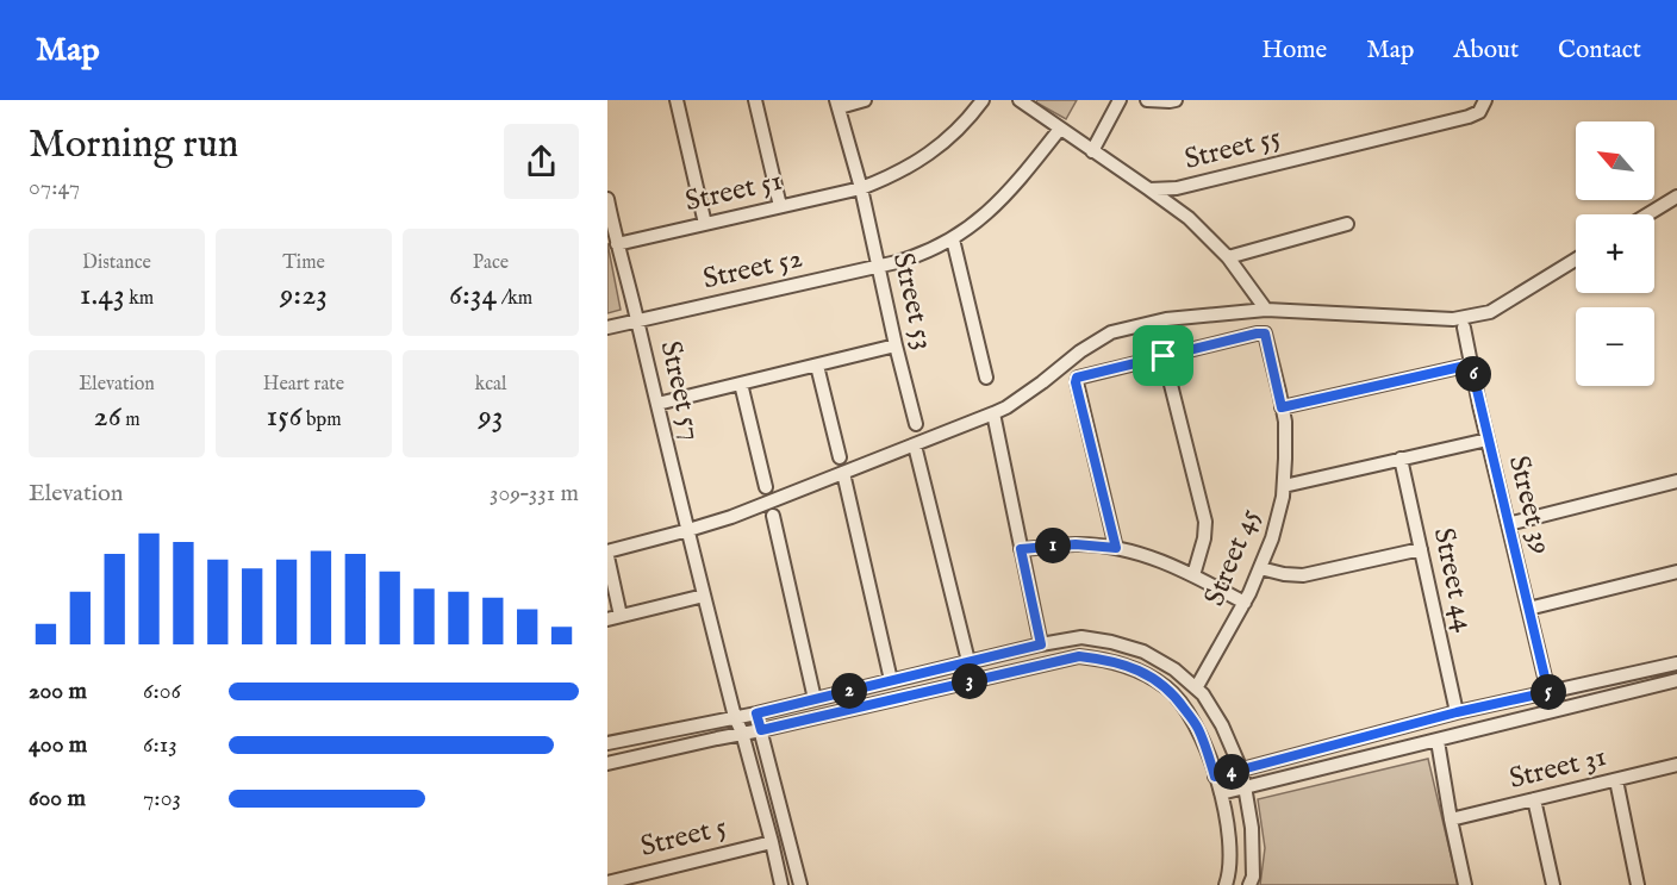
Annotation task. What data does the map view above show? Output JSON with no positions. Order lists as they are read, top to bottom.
{
  "streets": {
    "street": [
      "Street 55",
      "Street 51",
      "Street 52",
      "Street 53",
      "Street 57",
      "Street 39",
      "Street 45",
      "Street 44",
      "Street 31",
      "Street 5"
    ]
  },
  "crossings": [
    ["Street 51", "Street 53"],
    ["Street 51", "Street 57"],
    ["Street 52", "Street 53"],
    ["Street 52", "Street 57"],
    ["Street 57", "Street 5"]
  ],
  "north": "top left",
  "page": {
    "header": "Map",
    "nav": [
      "Home",
      "Map",
      "About",
      "Contact"
    ],
    "heading": ["Morning run", "07:47"],
    "map_buttons": ["+", "−"],
    "stats": [
      ["Distance", "1.43 km"],
      ["Time", "9:23"],
      ["Pace", "6:34 /km"],
      ["Elevation", "26 m"],
      ["Heart rate", "156 bpm"],
      ["kcal", "93"]
    ],
    "pins": [
      "6",
      "1",
      "3",
      "2",
      "5",
      "4"
    ],
    "chart": ["Elevation", "309–331 m"],
    "list": [
      {
        "name": "200 m",
        "note": "6:06"
      },
      {
        "name": "400 m",
        "note": "6:13"
      },
      {
        "name": "600 m",
        "note": "7:03"
      }
    ]
  }
}
